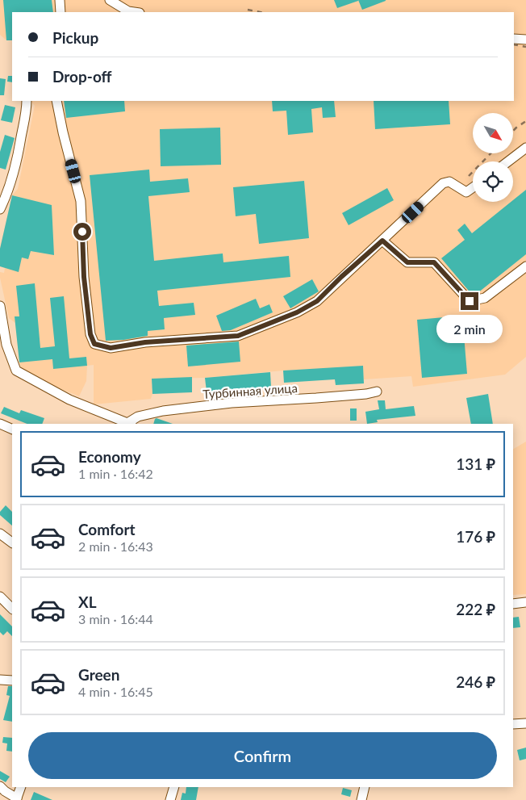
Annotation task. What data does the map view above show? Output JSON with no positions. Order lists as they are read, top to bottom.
{
  "streets": {
    "street": ["Турбинная улица"]
  },
  "north": "bottom right",
  "page": {
    "banner": ["Pickup", "Drop-off"],
    "bubble": "2 min",
    "list": [
      {
        "name": "Economy",
        "note": "1 min · 16:42",
        "value": "131 ₽"
      },
      {
        "name": "Comfort",
        "note": "2 min · 16:43",
        "value": "176 ₽"
      },
      {
        "name": "XL",
        "note": "3 min · 16:44",
        "value": "222 ₽"
      },
      {
        "name": "Green",
        "note": "4 min · 16:45",
        "value": "246 ₽"
      }
    ],
    "buttons": "Confirm"
  }
}
